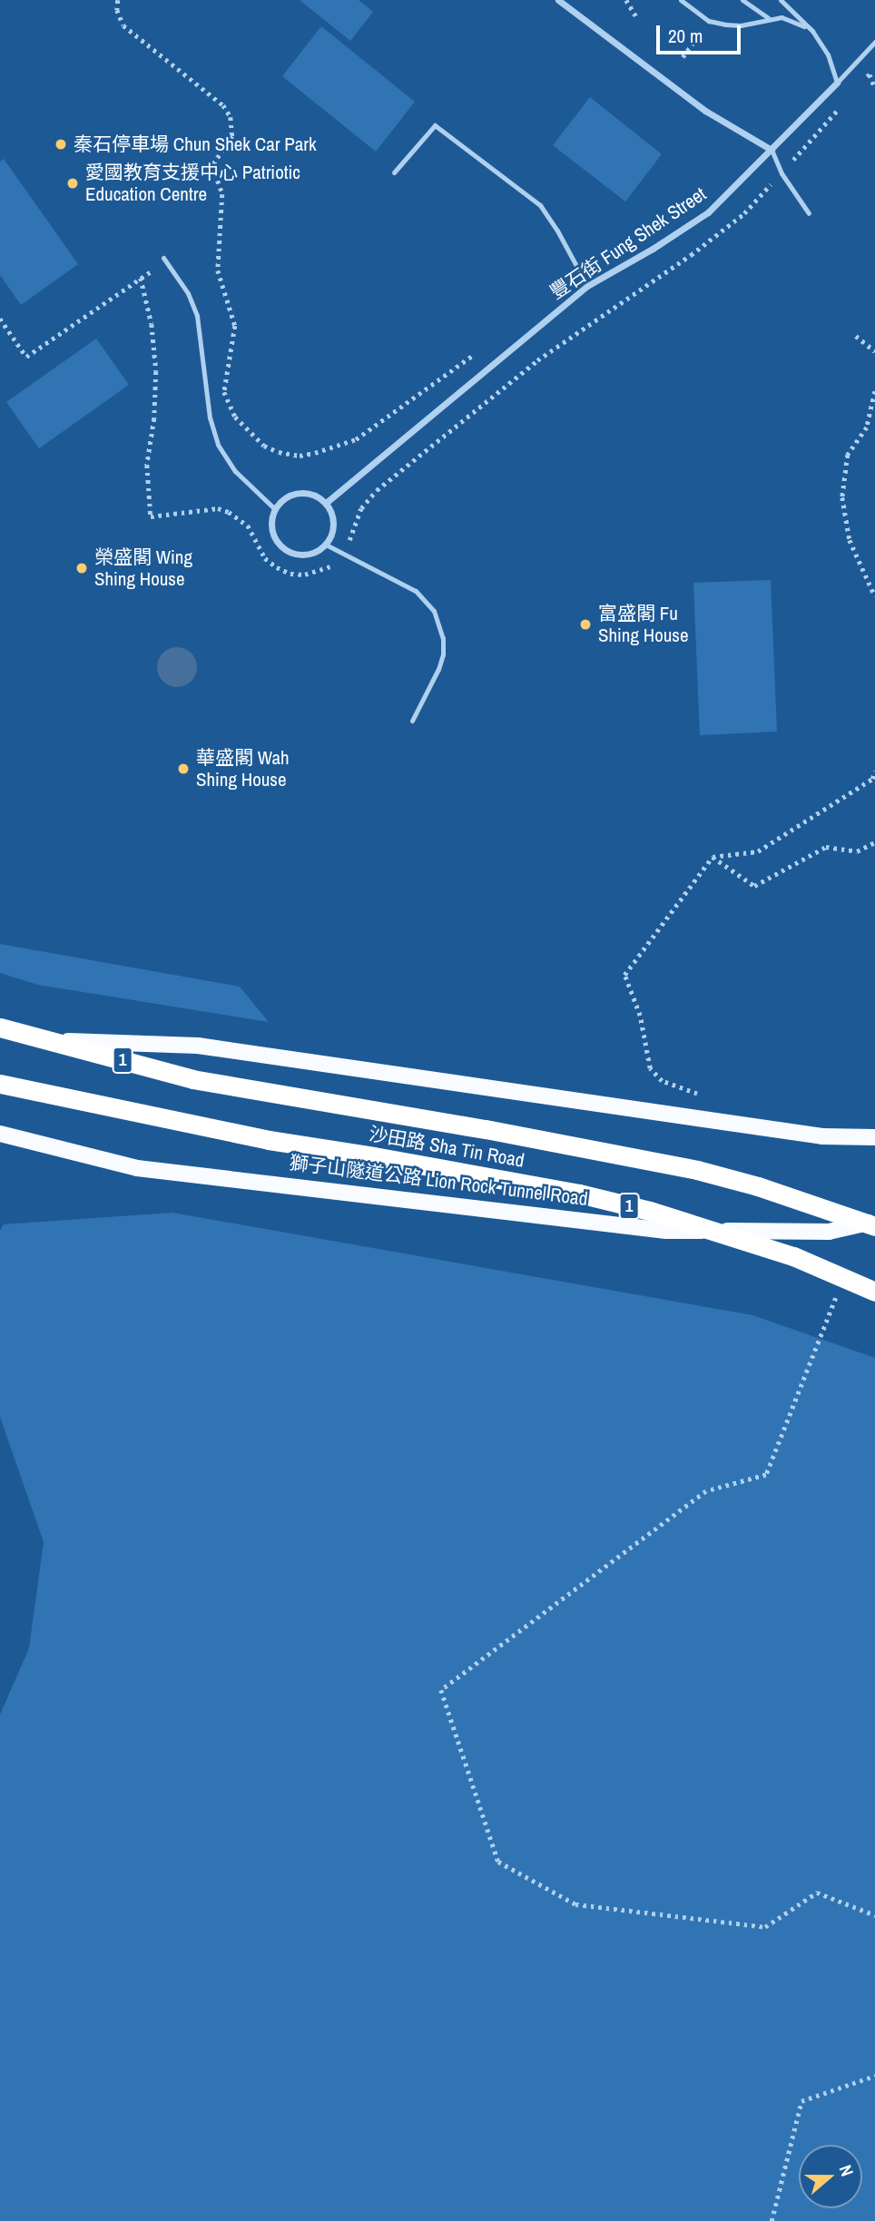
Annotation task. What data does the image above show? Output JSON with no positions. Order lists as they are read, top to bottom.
{
  "streets": {
    "highway": ["1", "沙田路 Sha Tin Road"],
    "main road": ["獅子山隧道公路 Lion Rock Tunnel Road"],
    "street": ["豐石街 Fung Shek Street"]
  },
  "crossings": [
    ["1", "沙田路 Sha Tin Road"]
  ],
  "places": [
    "秦石停車場 Chun Shek Car Park",
    "愛國教育支援中心 Patriotic Education Centre",
    "榮盛閣 Wing Shing House",
    "富盛閣 Fu Shing House",
    "華盛閣 Wah Shing House"
  ],
  "scale_bar": "20 m",
  "north": "right"
}
